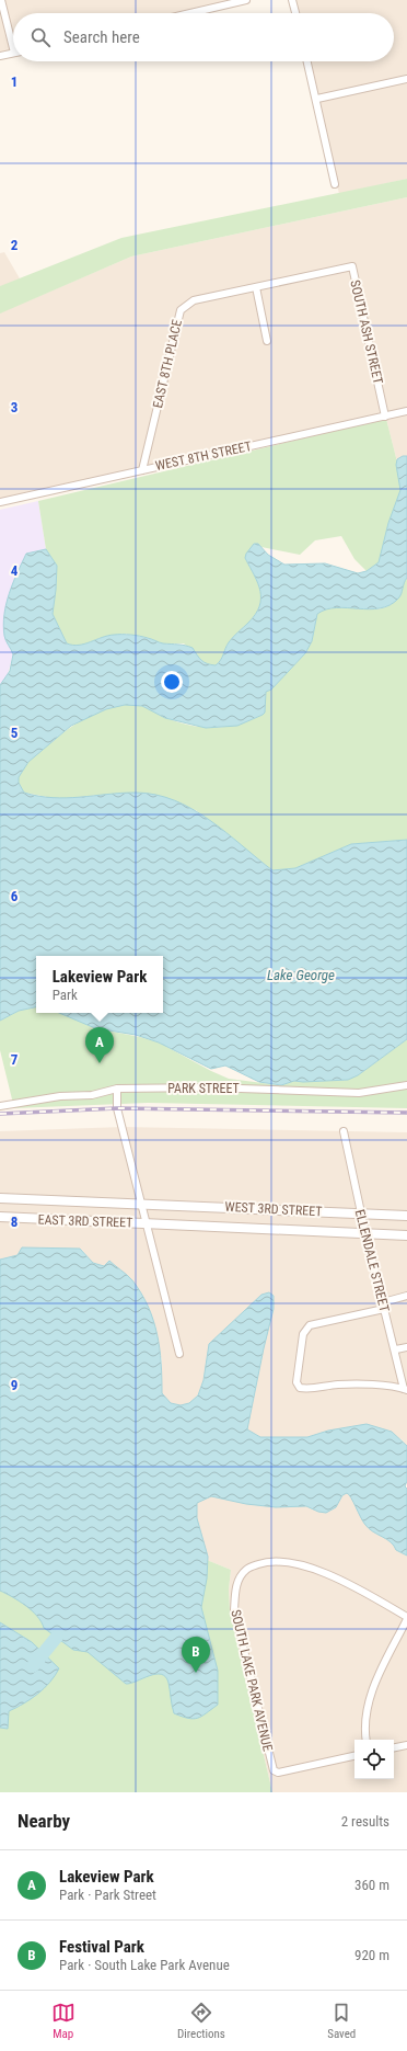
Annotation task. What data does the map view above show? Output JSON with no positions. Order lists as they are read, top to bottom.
{
  "streets": {
    "street": [
      "SOUTH ASH STREET",
      "EAST 8TH PLACE",
      "WEST 8TH STREET",
      "PARK STREET",
      "WEST 3RD STREET",
      "EAST 3RD STREET",
      "ELLENDALE STREET",
      "SOUTH LAKE PARK AVENUE"
    ]
  },
  "crossings": [
    ["SOUTH ASH STREET", "EAST 8TH PLACE"],
    ["SOUTH ASH STREET", "WEST 8TH STREET"],
    ["EAST 8TH PLACE", "WEST 8TH STREET"],
    ["WEST 3RD STREET", "EAST 3RD STREET"],
    ["WEST 3RD STREET", "ELLENDALE STREET"]
  ],
  "water": ["Lake George"],
  "page": {
    "search": "Search here",
    "popup": ["Lakeview Park", "Park"],
    "pins": ["A", "B"],
    "heading": ["Nearby", "2 results"],
    "list": [
      {
        "mark": "A",
        "name": "Lakeview Park",
        "note": "Park · Park Street",
        "value": "360 m"
      },
      {
        "mark": "B",
        "name": "Festival Park",
        "note": "Park · South Lake Park Avenue",
        "value": "920 m"
      }
    ],
    "nav": ["Map", "Directions", "Saved"]
  },
  "grid": {
    "rows": [
      "1",
      "2",
      "3",
      "4",
      "5",
      "6",
      "7",
      "8",
      "9"
    ]
  }
}
